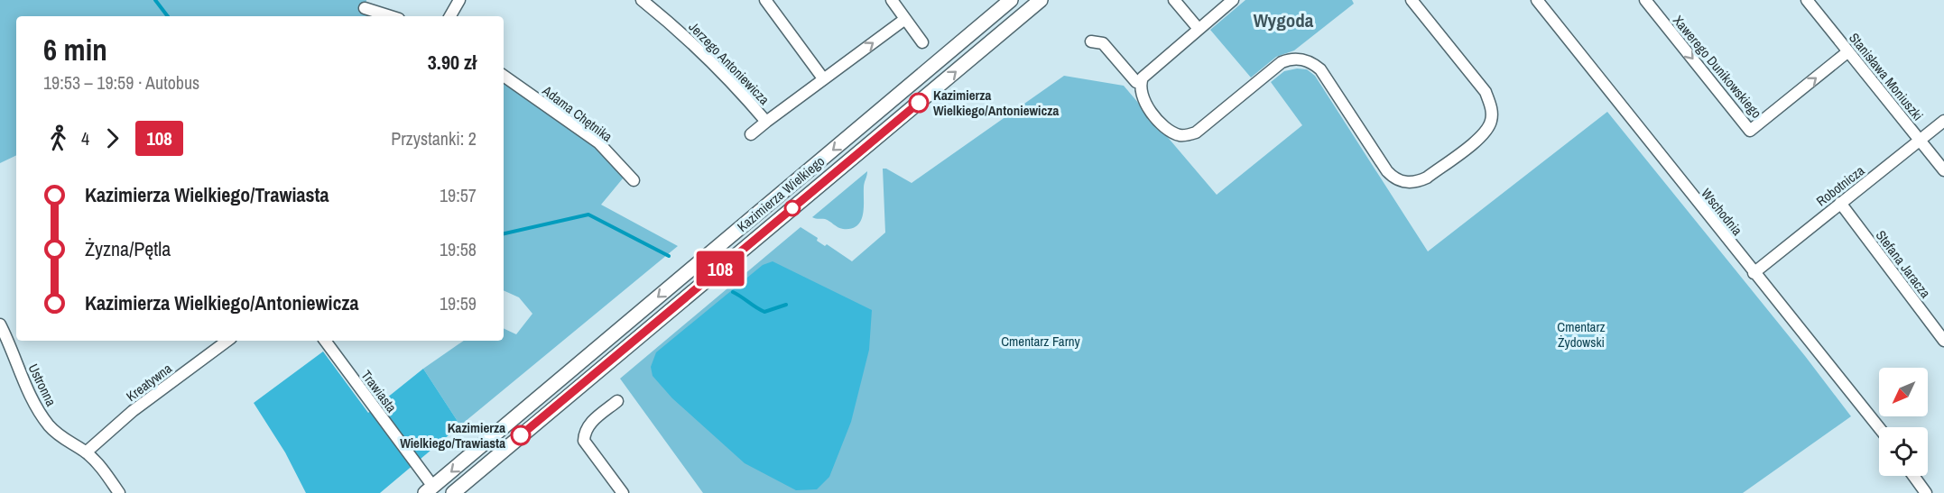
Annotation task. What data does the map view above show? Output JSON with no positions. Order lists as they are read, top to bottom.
{
  "streets": {
    "main road": ["Kazimierza Wielkiego"],
    "street": [
      "Jerzego Antoniewicza",
      "Xawerego Dunikowskiego",
      "Stanisława Moniuszki",
      "Adama Chętnika",
      "Robotnicza",
      "Wschodnia",
      "Stefana Jaracza",
      "Kreatywna",
      "Ustronna",
      "Trawiasta"
    ]
  },
  "crossings": [
    ["Xawerego Dunikowskiego", "Stanisława Moniuszki"],
    ["Stanisława Moniuszki", "Robotnicza"],
    ["Robotnicza", "Wschodnia"],
    ["Robotnicza", "Stefana Jaracza"],
    ["Kazimierza Wielkiego", "Trawiasta"],
    ["Kreatywna", "Ustronna"]
  ],
  "districts": ["Wygoda"],
  "parks": ["Cmentarz Żydowski", "Cmentarz Farny"],
  "places": ["Kazimierza Wielkiego/Antoniewicza", "Kazimierza Wielkiego/Trawiasta"],
  "lines": ["bus line 108"],
  "north": "bottom left",
  "page": {
    "on_map": "108",
    "heading": ["6 min", "19:53 – 19:59 · Autobus", "3.90 zł"],
    "legs": ["4", "108", "Przystanki: 2"],
    "list": [
      {
        "name": "Kazimierza Wielkiego/Trawiasta",
        "value": "19:57"
      },
      {
        "name": "Żyzna/Pętla",
        "value": "19:58"
      },
      {
        "name": "Kazimierza Wielkiego/Antoniewicza",
        "value": "19:59"
      }
    ]
  }
}
